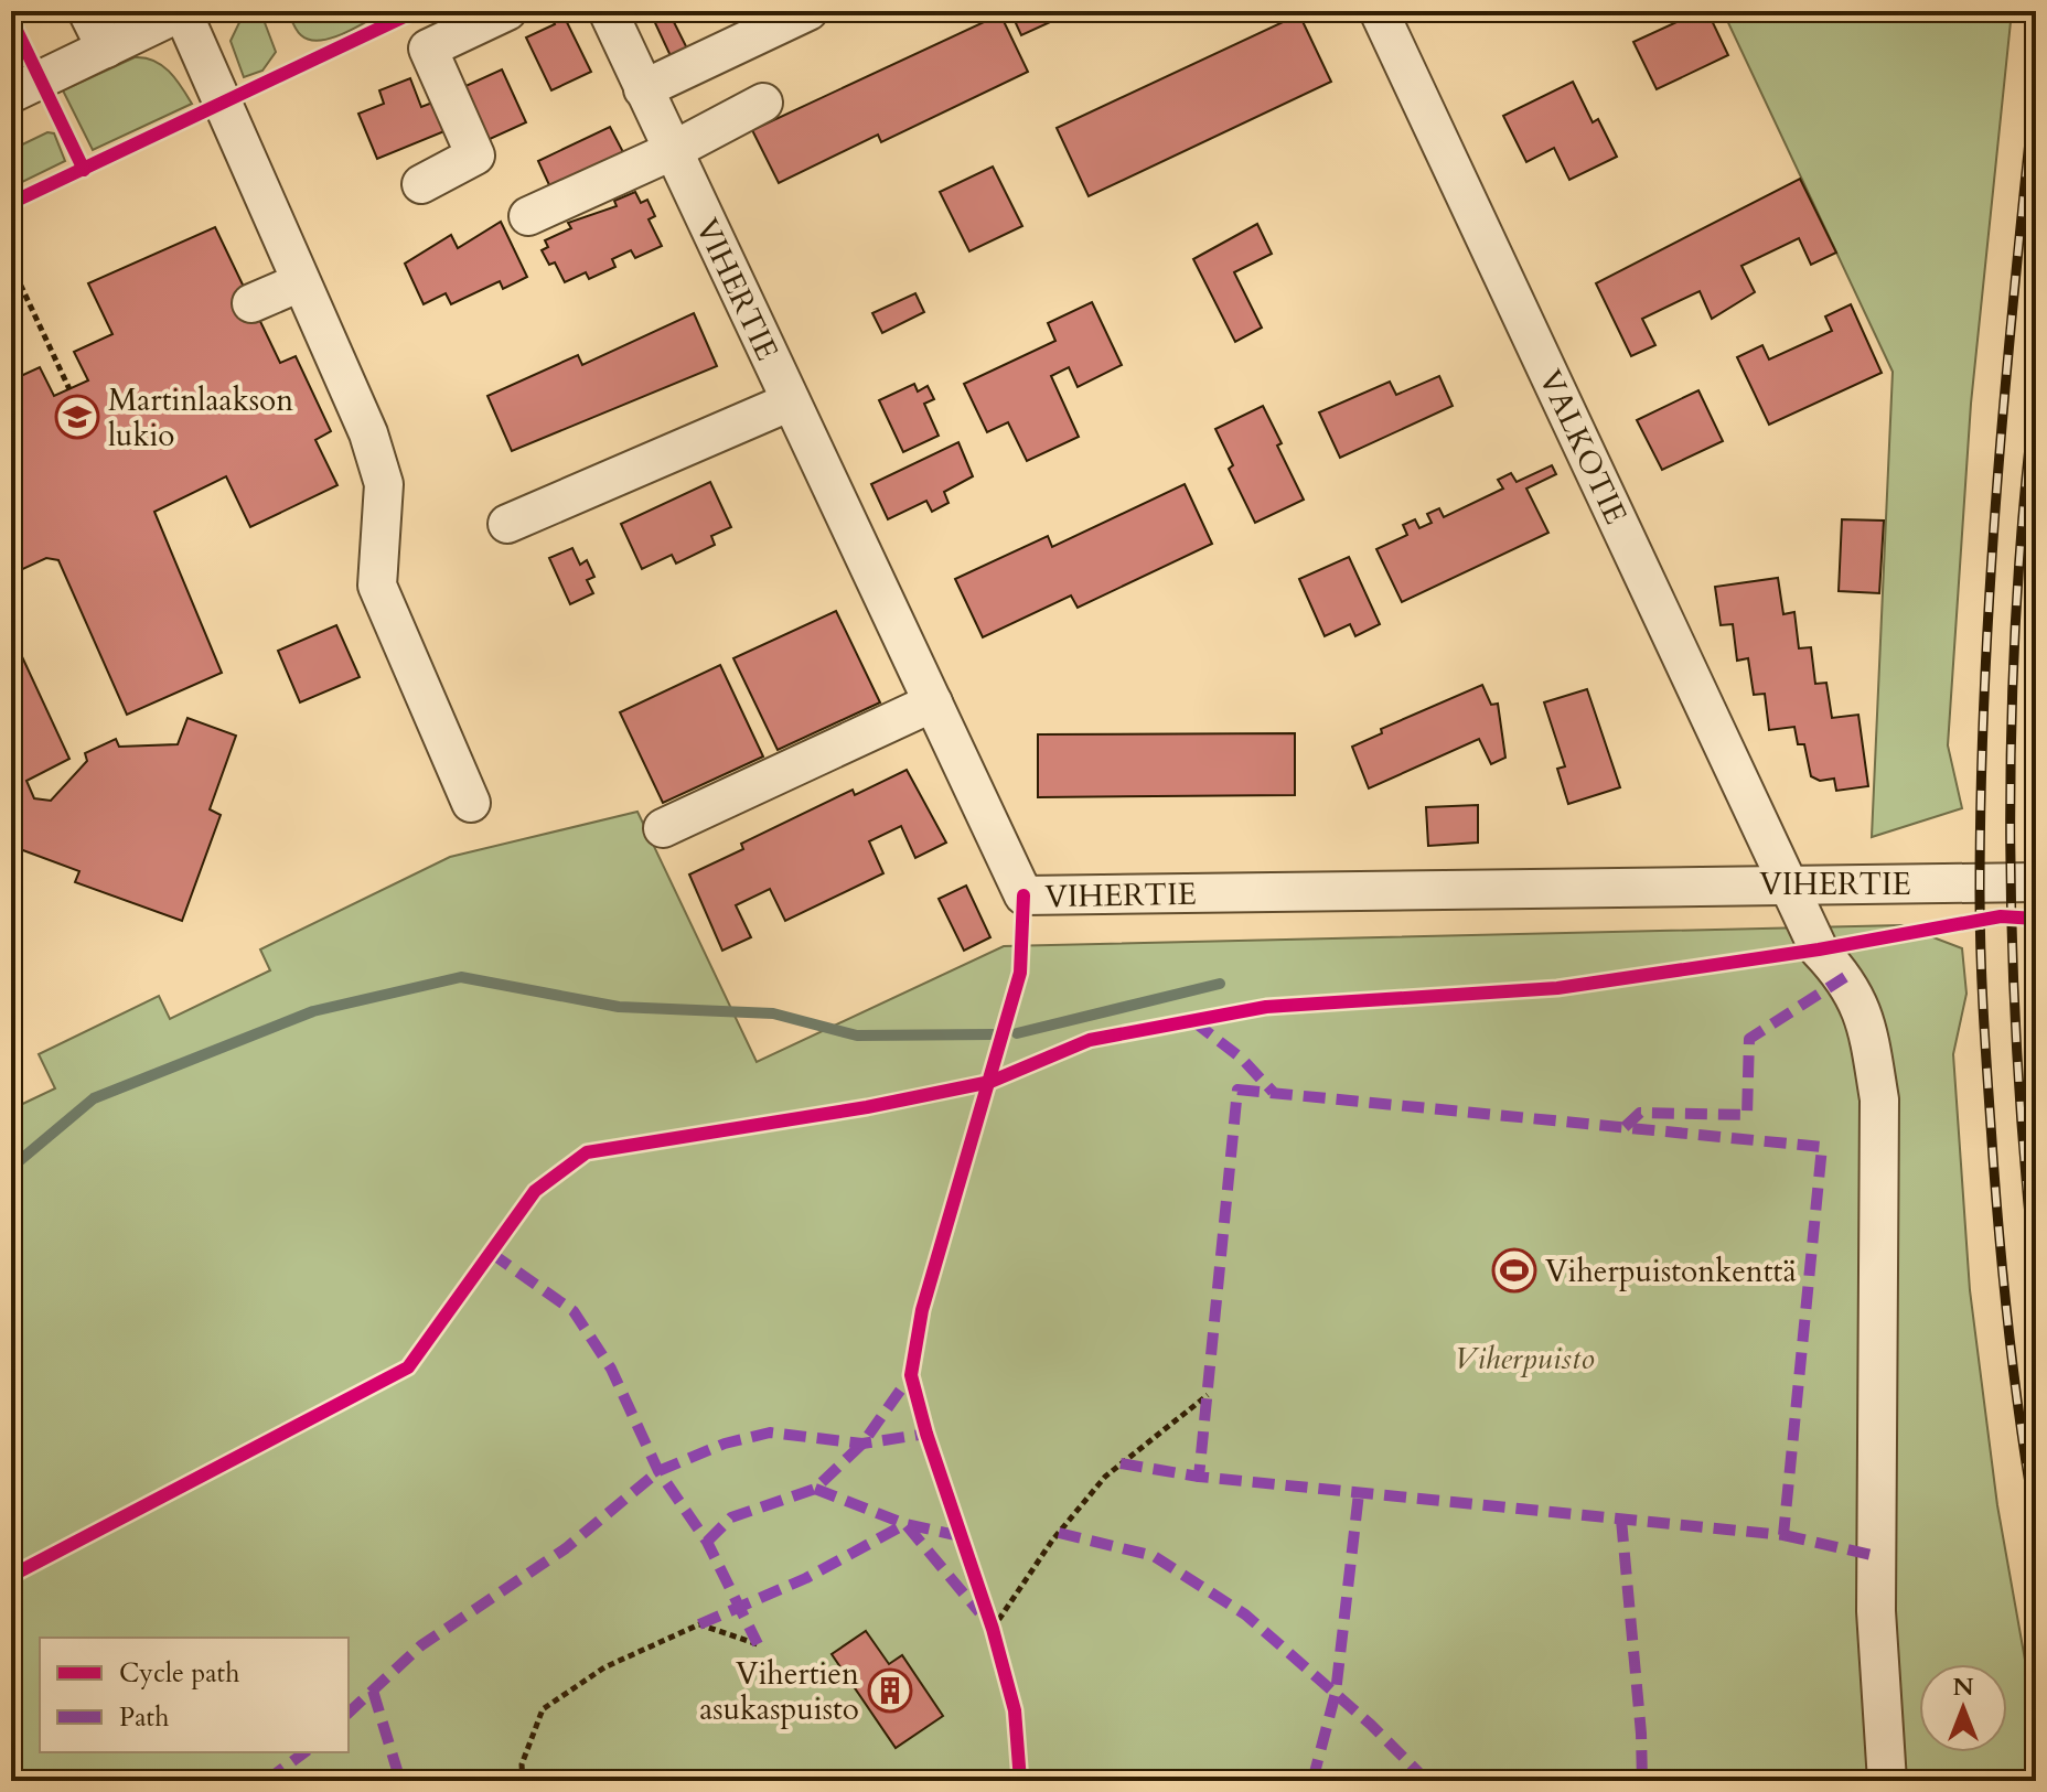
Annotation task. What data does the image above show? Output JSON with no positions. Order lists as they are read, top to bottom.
{
  "streets": {
    "street": ["VIHERTIE", "VALKOTIE"]
  },
  "crossings": [
    ["VIHERTIE", "VALKOTIE"]
  ],
  "parks": ["Viherpuisto"],
  "places": {
    "school or university": ["Martinlaakson lukio"],
    "sports": ["Viherpuistonkenttä"],
    "building": ["Vihertien asukaspuisto"]
  },
  "legend": ["Cycle path", "Path"],
  "north": "top"
}
